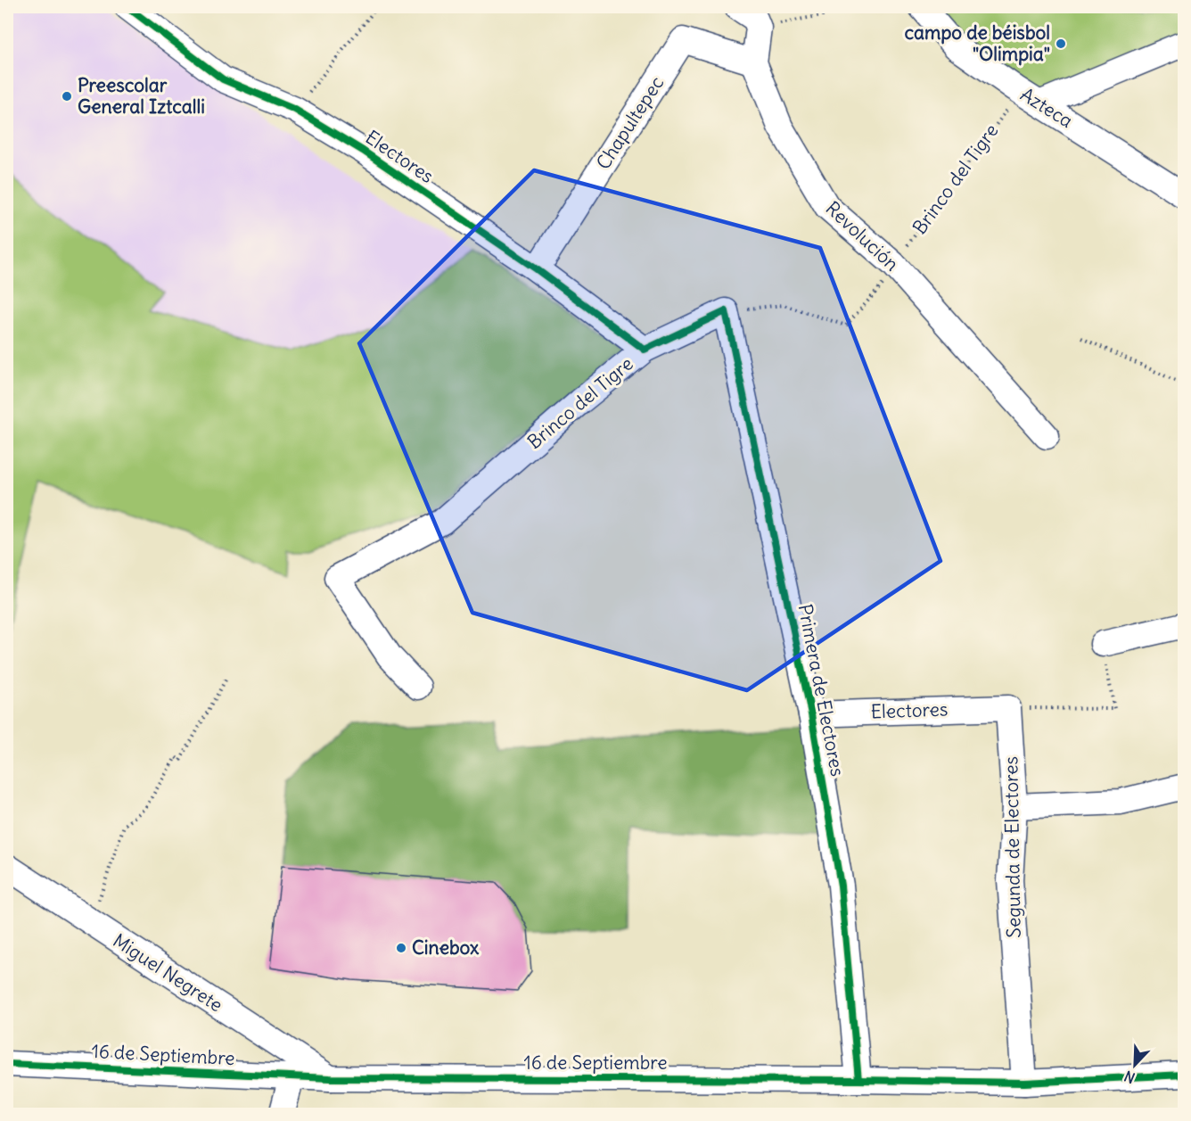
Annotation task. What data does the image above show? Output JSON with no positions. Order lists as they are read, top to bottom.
{
  "streets": {
    "street": [
      "Azteca",
      "Chapultepec",
      "Electores",
      "Brinco del Tigre",
      "Revolución",
      "Primera de Electores",
      "Segunda de Electores",
      "Miguel Negrete",
      "16 de Septiembre"
    ]
  },
  "crossings": [
    ["Azteca", "Brinco del Tigre"],
    ["Chapultepec", "Electores"],
    ["Chapultepec", "Revolución"],
    ["Electores", "Brinco del Tigre"],
    ["Electores", "Primera de Electores"],
    ["Electores", "Segunda de Electores"],
    ["Brinco del Tigre", "Revolución"],
    ["Brinco del Tigre", "Primera de Electores"],
    ["Primera de Electores", "16 de Septiembre"],
    ["Segunda de Electores", "16 de Septiembre"],
    ["Miguel Negrete", "16 de Septiembre"]
  ],
  "places": ["campo de béisbol \"Olimpia\"", "Preescolar General Iztcalli", "Cinebox"],
  "north": "bottom left"
}
